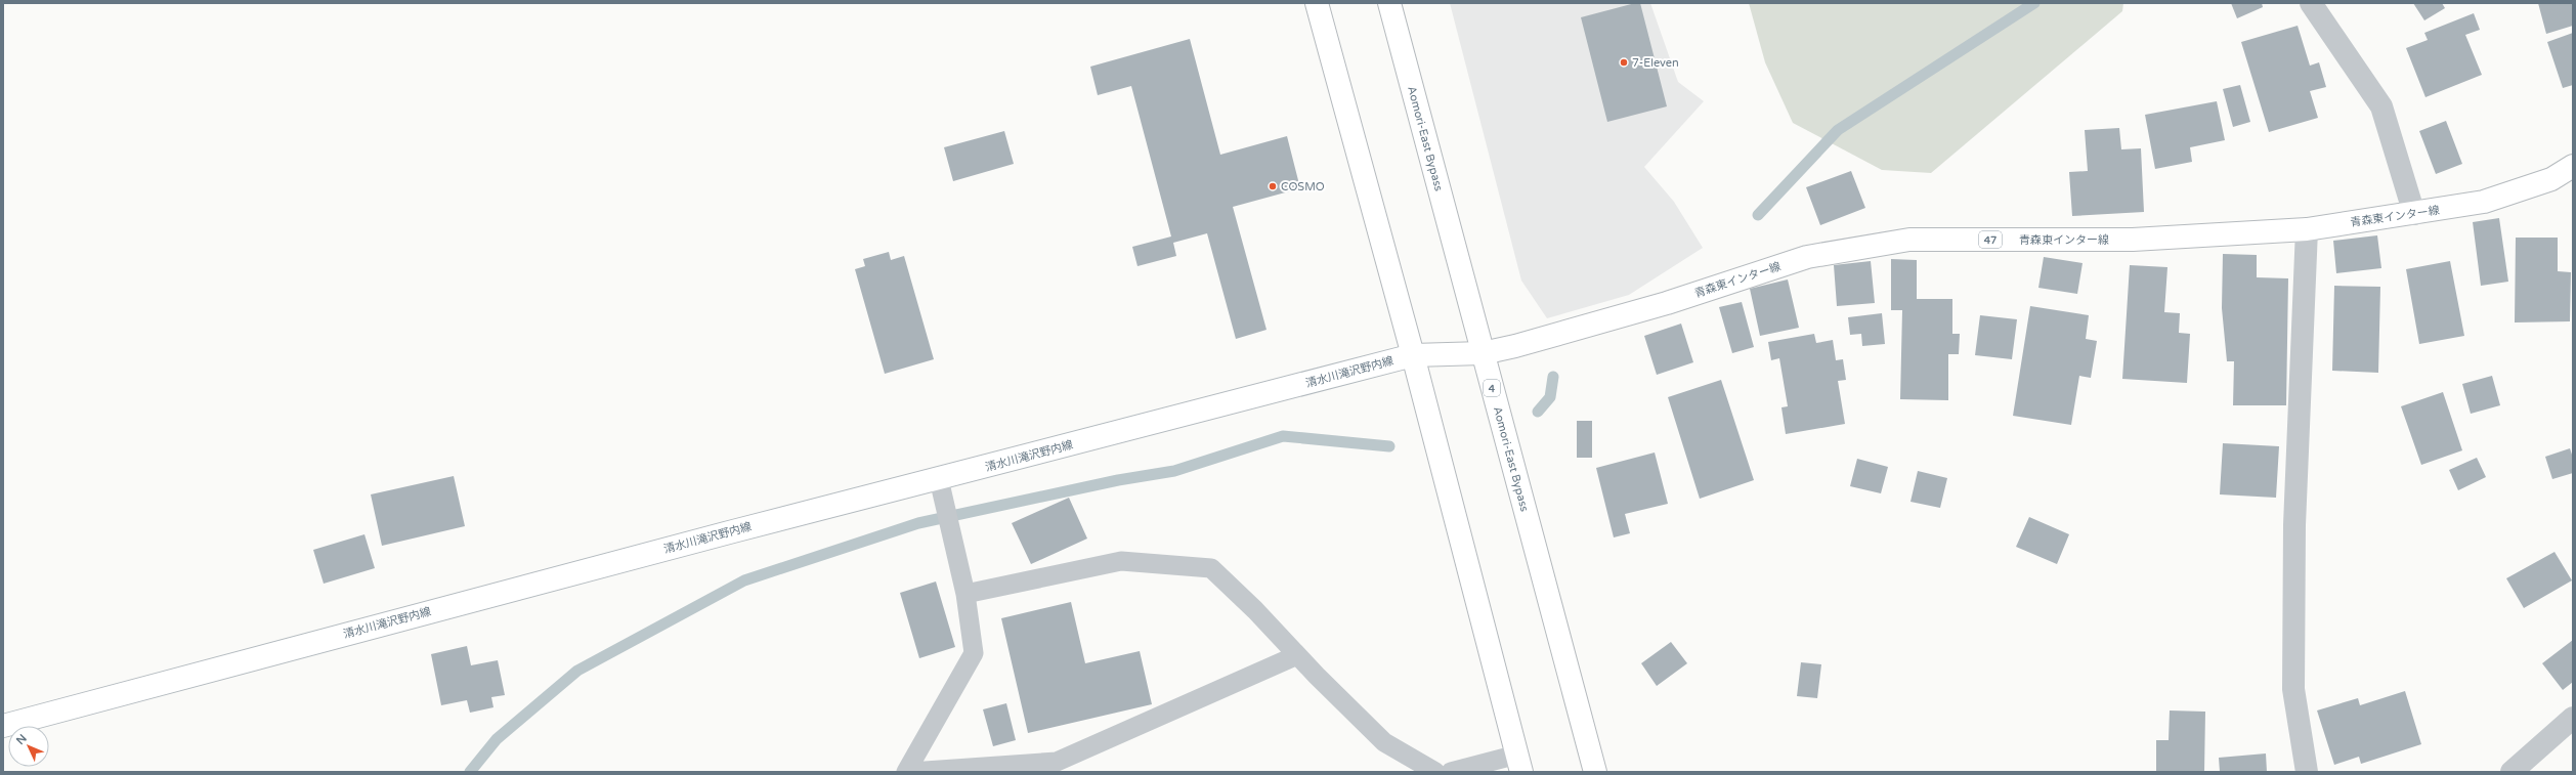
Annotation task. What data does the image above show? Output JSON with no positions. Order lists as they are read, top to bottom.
{
  "streets": {
    "main road": [
      "Aomori-East Bypass",
      "青森東インター線",
      "47",
      "清水川滝沢野内線",
      "4"
    ]
  },
  "crossings": [
    ["Aomori-East Bypass", "青森東インター線"],
    ["青森東インター線", "清水川滝沢野内線"]
  ],
  "places": ["7-Eleven", "COSMO"],
  "north": "top left"
}
